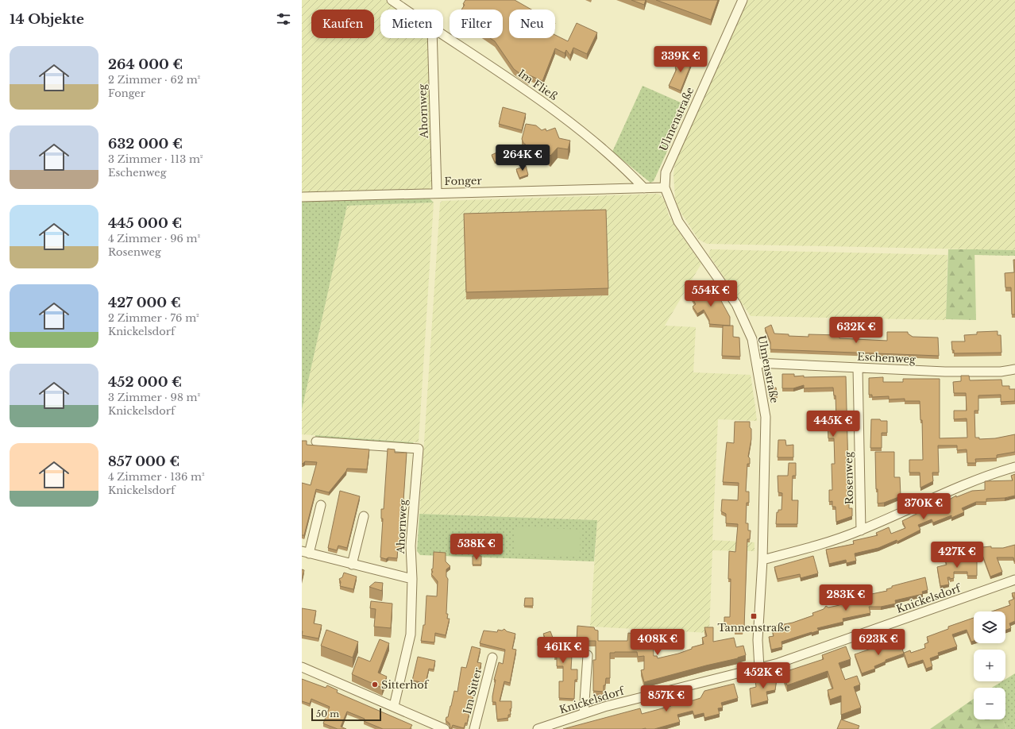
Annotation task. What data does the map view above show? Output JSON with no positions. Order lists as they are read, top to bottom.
{
  "streets": {
    "street": [
      "Im Fließ",
      "Ahornweg",
      "Ulmenstraße",
      "Fonger",
      "Eschenweg",
      "Rosenweg",
      "Knickelsdorf",
      "Im Sitter"
    ]
  },
  "crossings": [
    ["Im Fließ", "Fonger"],
    ["Ahornweg", "Fonger"],
    ["Ulmenstraße", "Eschenweg"],
    ["Ulmenstraße", "Knickelsdorf"],
    ["Eschenweg", "Rosenweg"]
  ],
  "places": {
    "transit": ["Tannenstraße"],
    "other": ["Sitterhof"]
  },
  "scale_bar": "50 m",
  "page": {
    "heading": "14 Objekte",
    "chip": [
      "Kaufen",
      "Mieten",
      "Filter",
      "Neu"
    ],
    "list": [
      {
        "name": "264 000 €",
        "note": "2 Zimmer · 62 m² · Fonger"
      },
      {
        "name": "632 000 €",
        "note": "3 Zimmer · 113 m² · Eschenweg"
      },
      {
        "name": "445 000 €",
        "note": "4 Zimmer · 96 m² · Rosenweg"
      },
      {
        "name": "427 000 €",
        "note": "2 Zimmer · 76 m² · Knickelsdorf"
      },
      {
        "name": "452 000 €",
        "note": "3 Zimmer · 98 m² · Knickelsdorf"
      },
      {
        "name": "857 000 €",
        "note": "4 Zimmer · 136 m² · Knickelsdorf"
      }
    ],
    "price": [
      "339K €",
      "264K €",
      "554K €",
      "632K €",
      "445K €",
      "370K €",
      "538K €",
      "427K €",
      "283K €",
      "408K €",
      "623K €",
      "461K €",
      "452K €",
      "857K €"
    ],
    "map_buttons": ["+", "−"],
    "scale": "50 m"
  }
}
